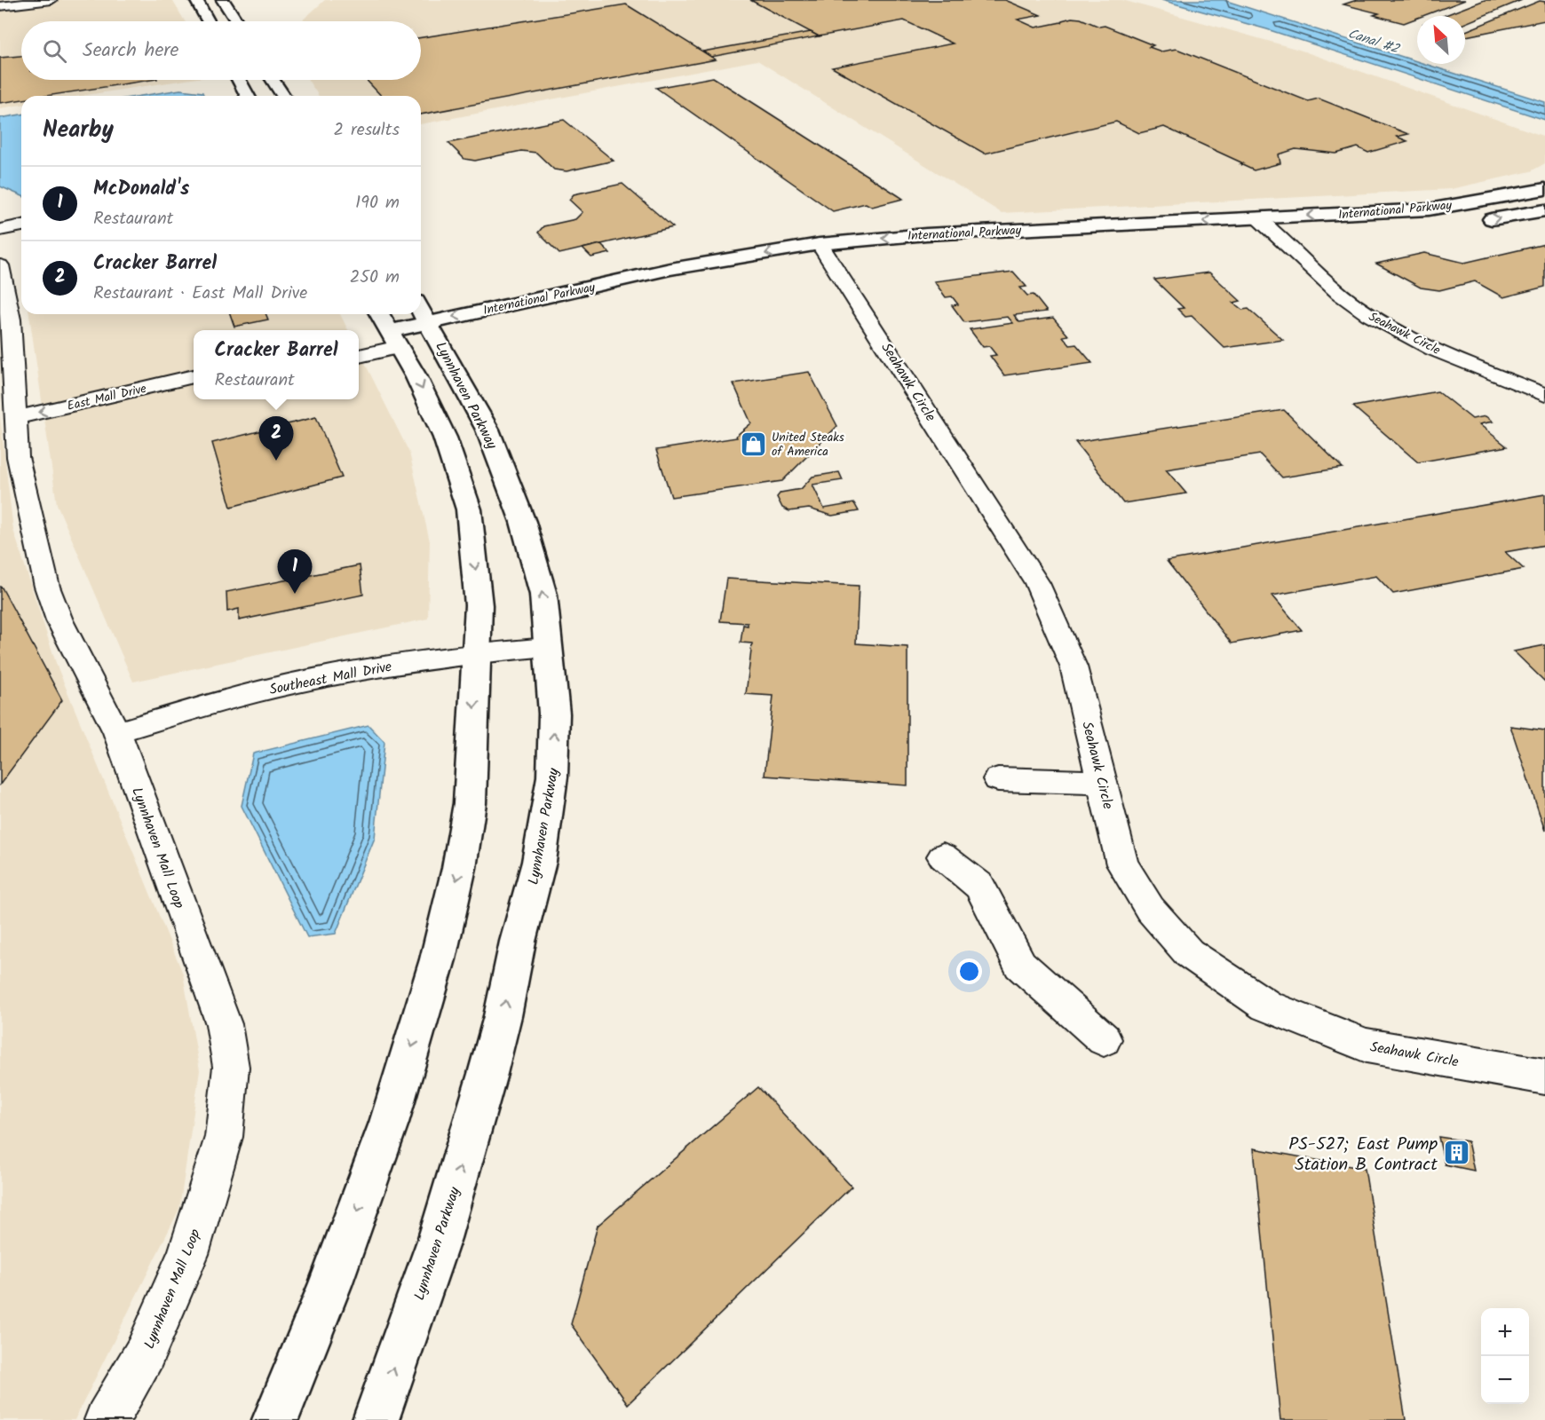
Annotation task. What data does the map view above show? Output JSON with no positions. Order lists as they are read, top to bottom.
{
  "streets": {
    "main road": ["International Parkway", "Lynnhaven Parkway"],
    "street": [
      "Seahawk Circle",
      "East Mall Drive",
      "Southeast Mall Drive",
      "Lynnhaven Mall Loop"
    ]
  },
  "crossings": [
    ["International Parkway", "Seahawk Circle"],
    ["International Parkway", "Lynnhaven Parkway"],
    ["Lynnhaven Parkway", "Southeast Mall Drive"],
    ["East Mall Drive", "Lynnhaven Mall Loop"],
    ["Southeast Mall Drive", "Lynnhaven Mall Loop"]
  ],
  "water": ["Canal #2"],
  "places": {
    "shop": ["United Steaks of America"],
    "building": ["PS-527; East Pump Station B Contract"]
  },
  "north": "top left",
  "page": {
    "search": "Search here",
    "heading": ["Nearby", "2 results"],
    "list": [
      {
        "mark": "1",
        "name": "McDonald's",
        "note": "Restaurant",
        "value": "190 m"
      },
      {
        "mark": "2",
        "name": "Cracker Barrel",
        "note": "Restaurant · East Mall Drive",
        "value": "250 m"
      }
    ],
    "popup": ["Cracker Barrel", "Restaurant"],
    "pins": ["2", "1"],
    "map_buttons": ["+", "−"]
  }
}
